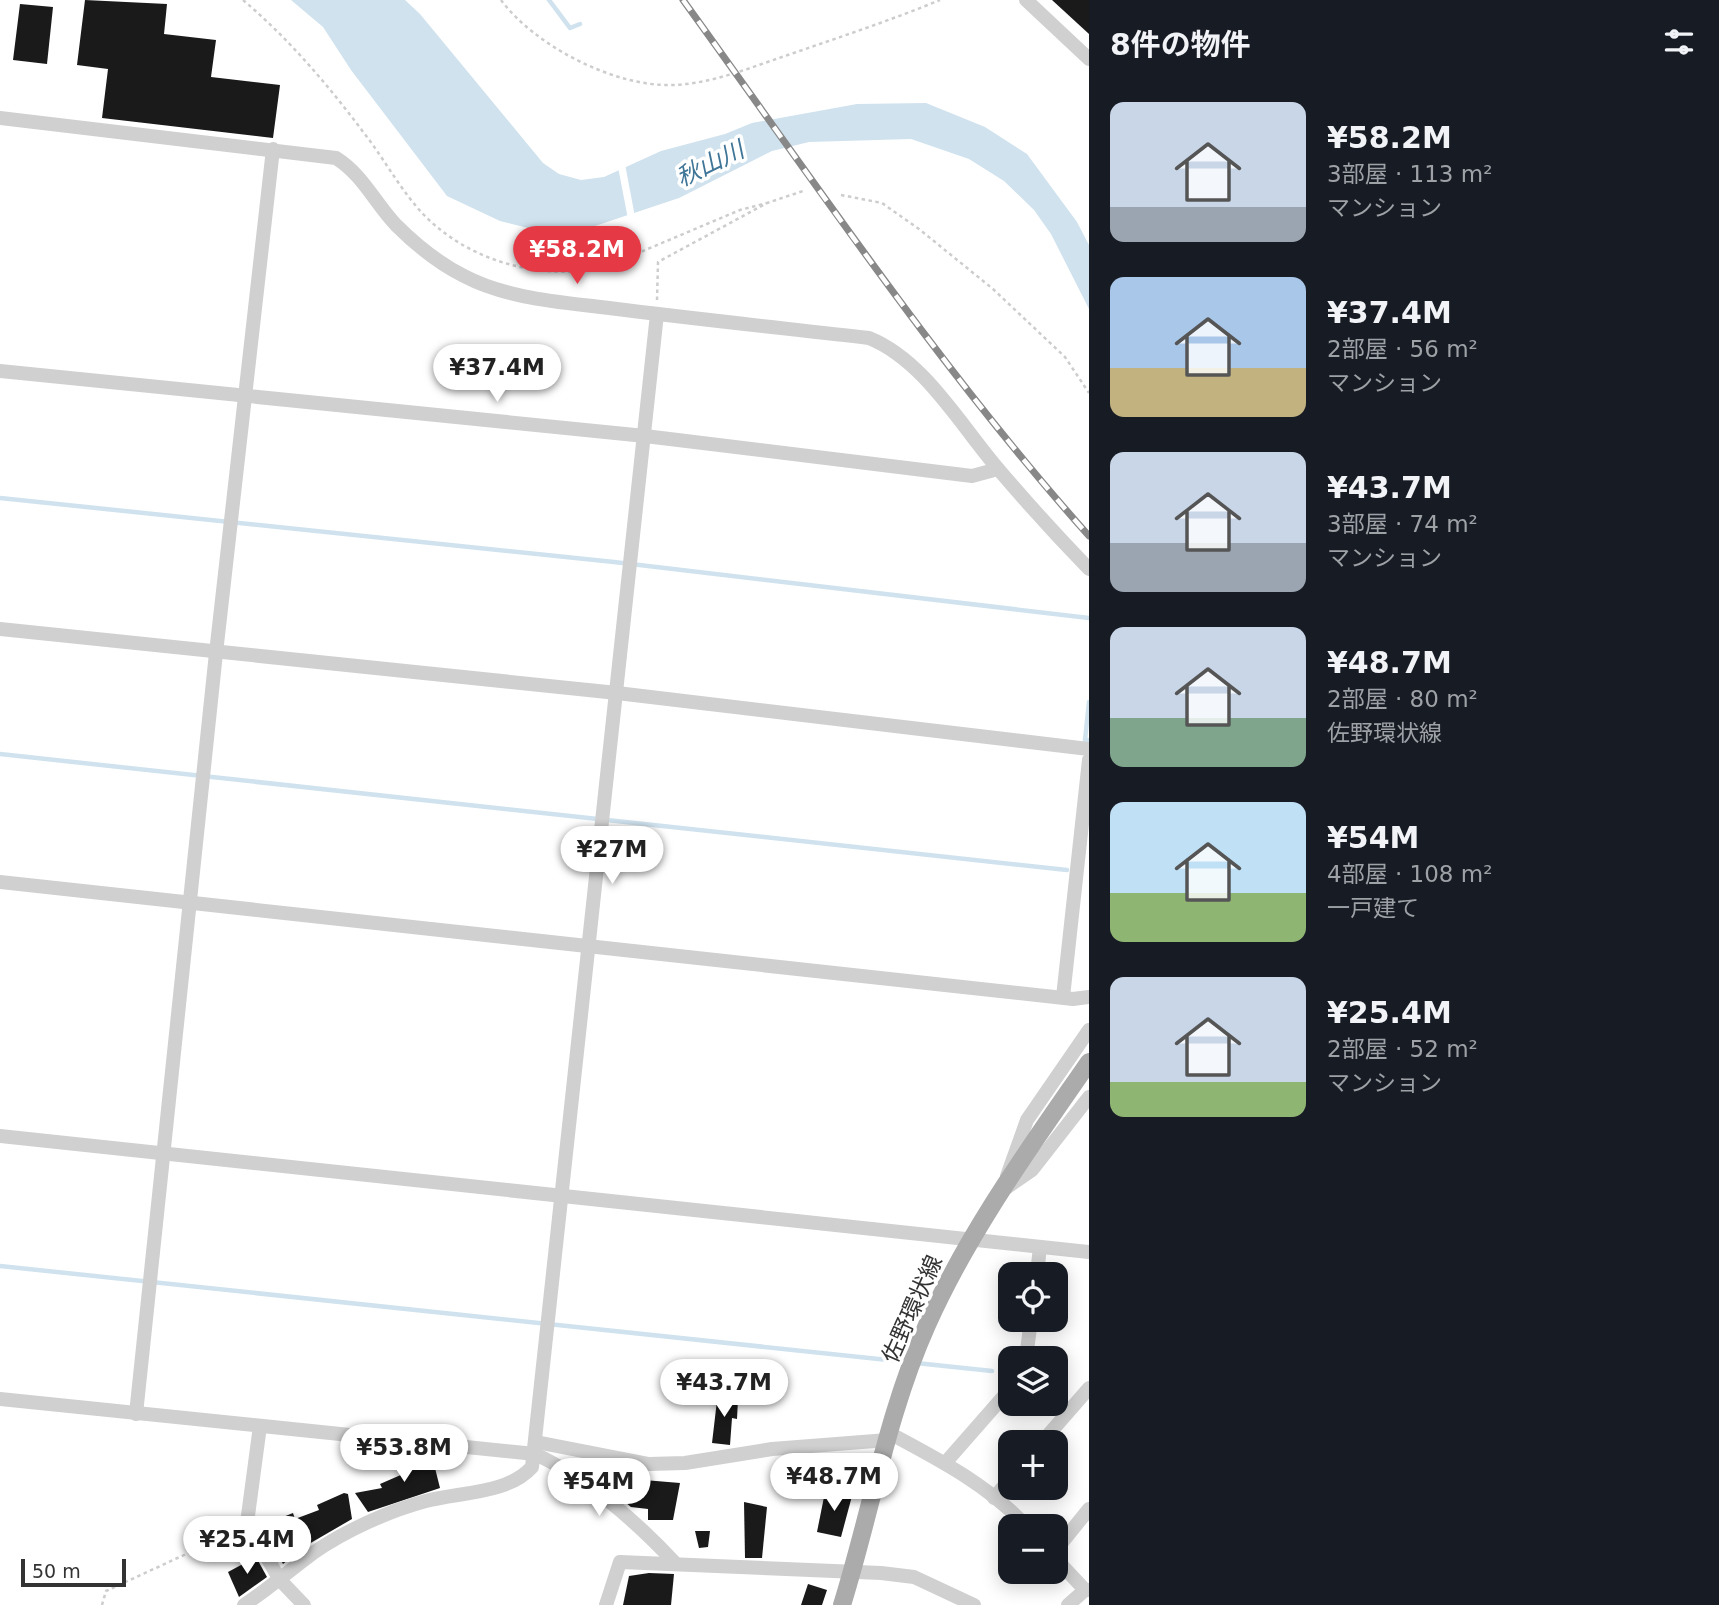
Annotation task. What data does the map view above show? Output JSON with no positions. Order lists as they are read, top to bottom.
{
  "streets": {
    "main road": ["佐野環状線"]
  },
  "water": ["秋山川"],
  "scale_bar": "50 m",
  "page": {
    "heading": "8件の物件",
    "list": [
      {
        "name": "¥58.2M",
        "note": "3部屋 · 113 m² · マンション"
      },
      {
        "name": "¥37.4M",
        "note": "2部屋 · 56 m² · マンション"
      },
      {
        "name": "¥43.7M",
        "note": "3部屋 · 74 m² · マンション"
      },
      {
        "name": "¥48.7M",
        "note": "2部屋 · 80 m² · 佐野環状線"
      },
      {
        "name": "¥54M",
        "note": "4部屋 · 108 m² · 一戸建て"
      },
      {
        "name": "¥25.4M",
        "note": "2部屋 · 52 m² · マンション"
      }
    ],
    "price": [
      "¥58.2M",
      "¥37.4M",
      "¥27M",
      "¥43.7M",
      "¥53.8M",
      "¥48.7M",
      "¥54M",
      "¥25.4M"
    ],
    "map_buttons": ["+", "−"],
    "scale": "50 m"
  }
}
